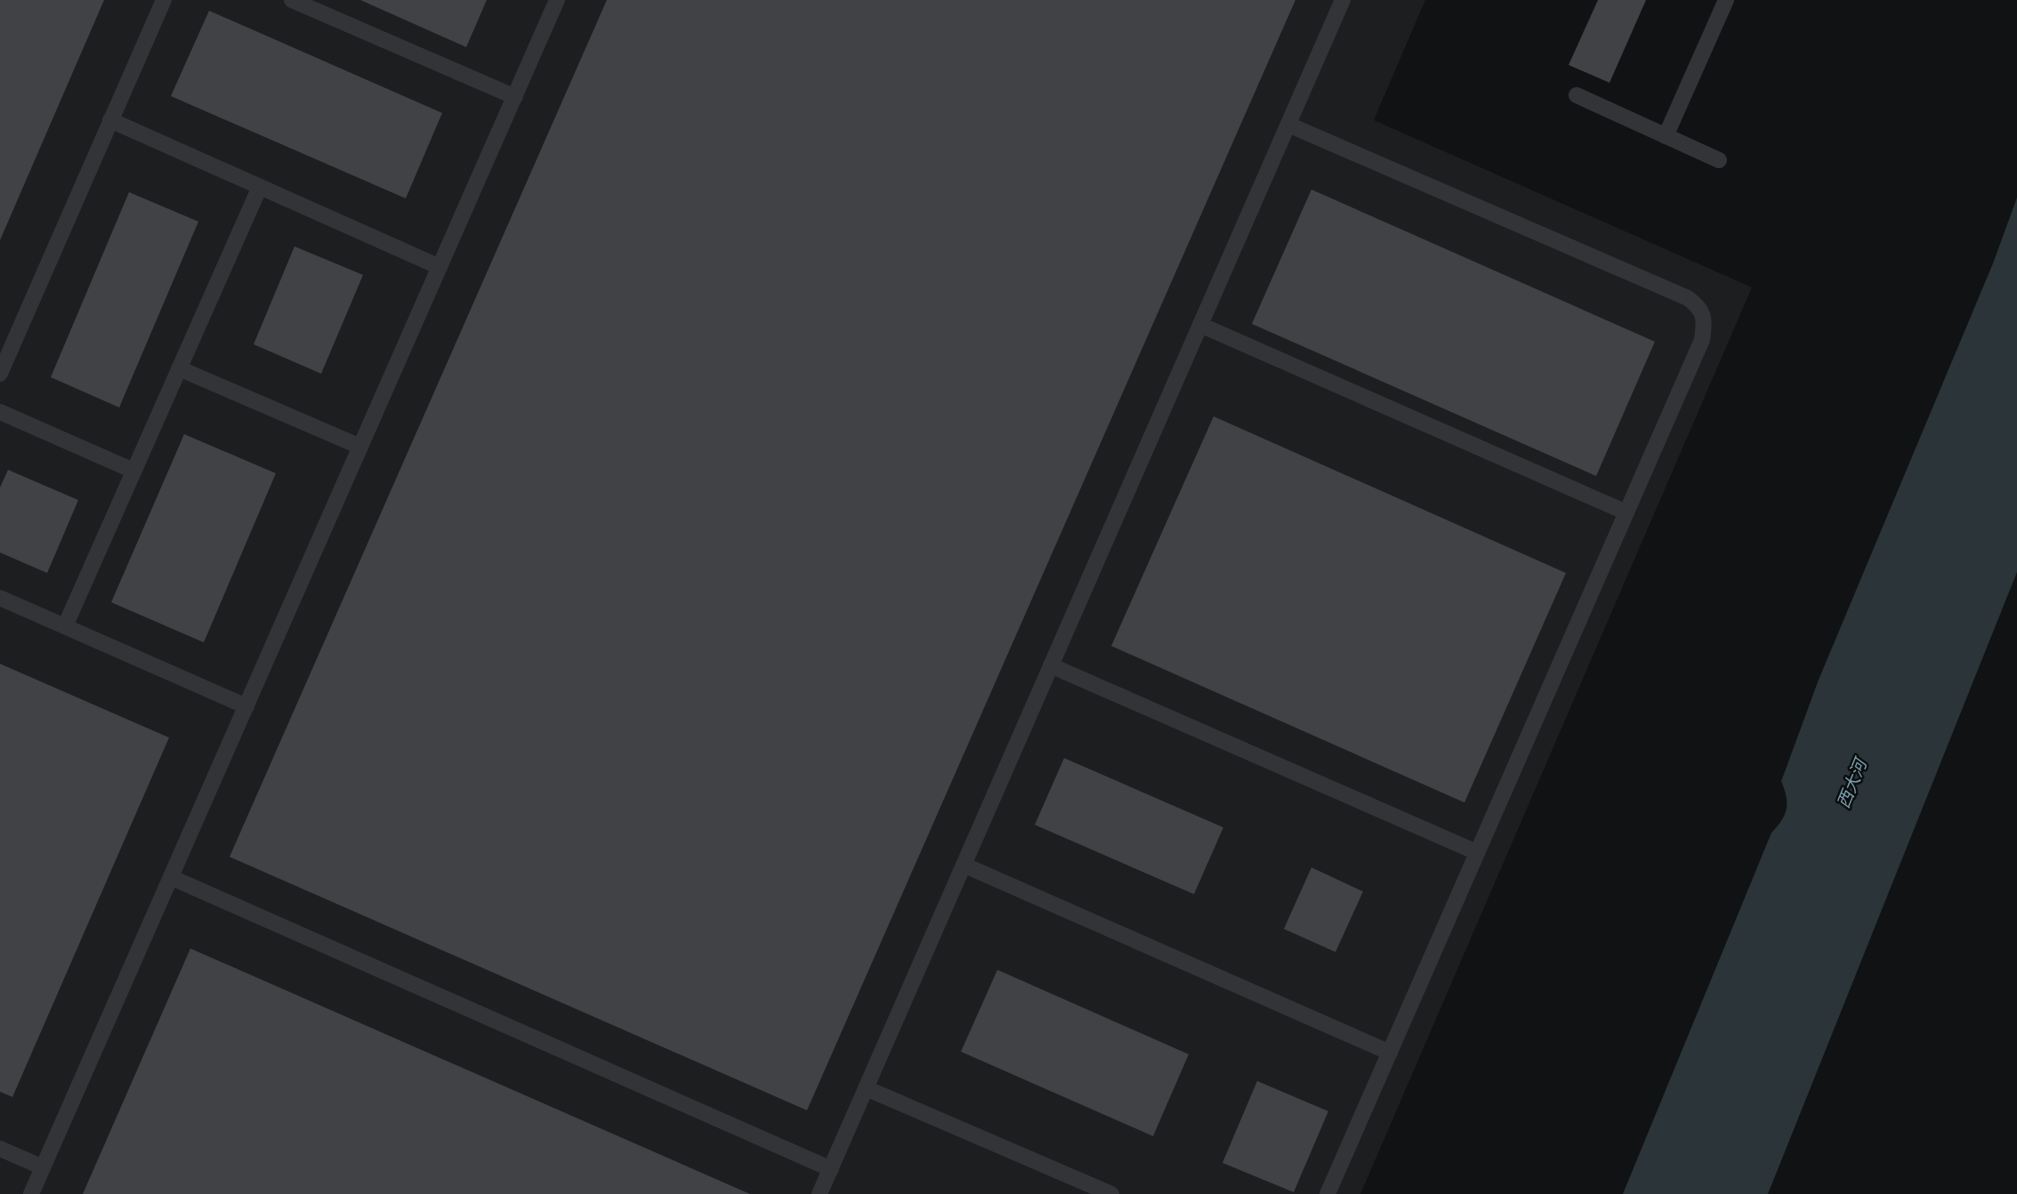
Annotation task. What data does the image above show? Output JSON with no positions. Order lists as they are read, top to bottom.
{
  "water": ["西大河"]
}
